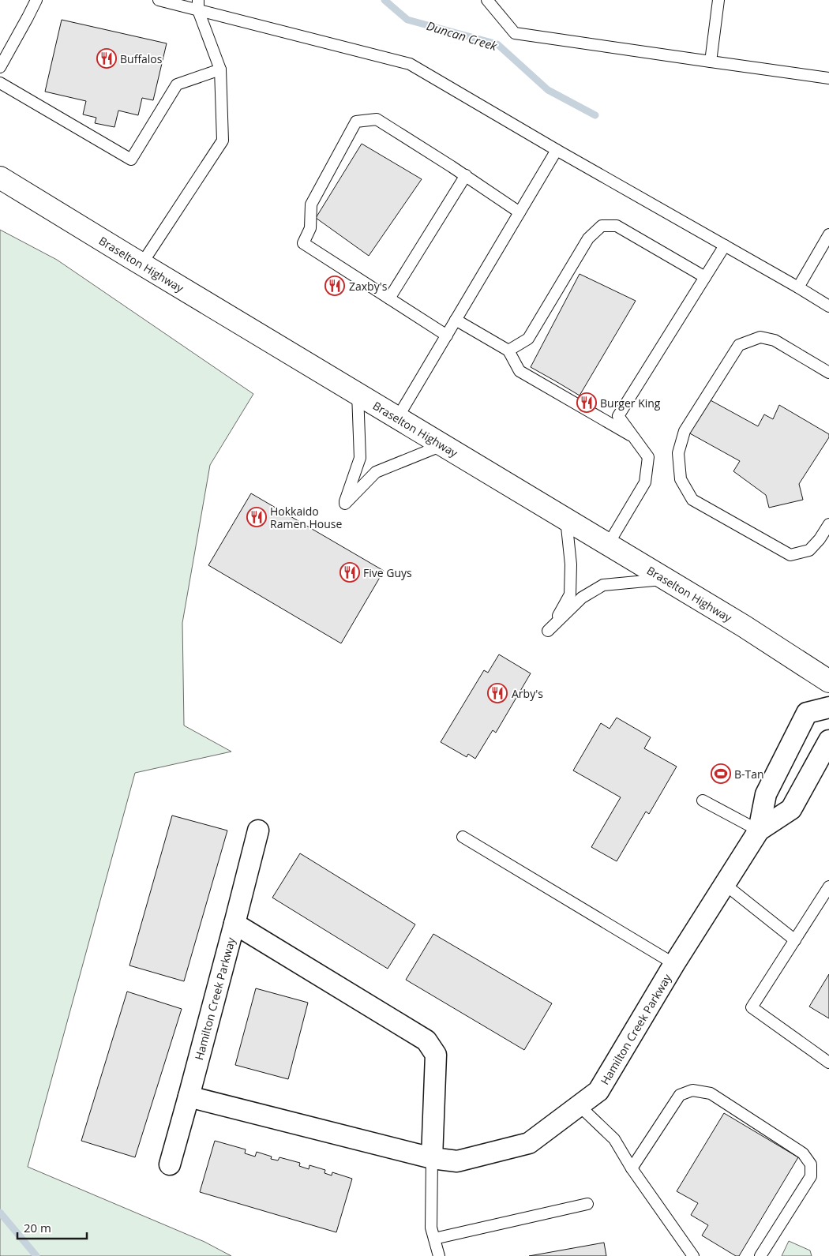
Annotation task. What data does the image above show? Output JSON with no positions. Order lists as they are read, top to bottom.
{
  "streets": {
    "main road": ["Braselton Highway"],
    "street": ["Hamilton Creek Parkway"]
  },
  "water": ["Duncan Creek"],
  "places": {
    "restaurant": [
      "Buffalos",
      "Zaxby's",
      "Burger King",
      "Hokkaido Ramen House",
      "Five Guys",
      "Arby's"
    ],
    "sports": ["B-Tan"]
  },
  "scale_bar": "20 m"
}
